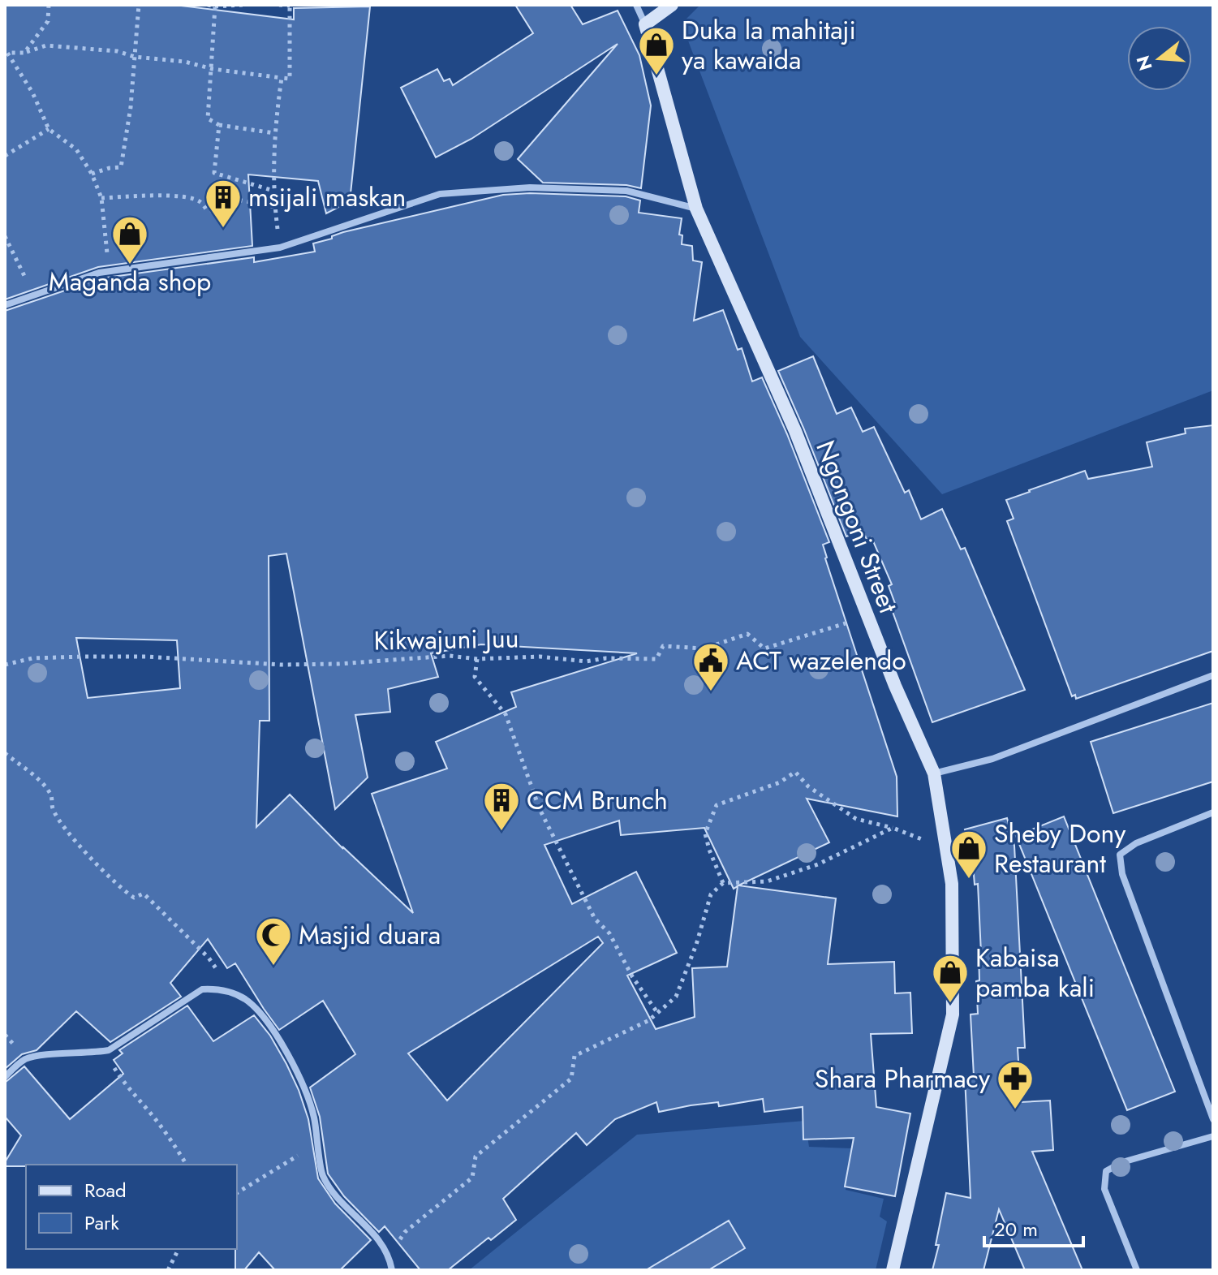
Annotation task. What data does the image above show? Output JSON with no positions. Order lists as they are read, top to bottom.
{
  "streets": {
    "street": ["Ngongoni Street"],
    "path": ["Kikwajuni Juu"]
  },
  "crossings": [
    ["Ngongoni Street", "Kikwajuni Juu"]
  ],
  "places": {
    "shop": [
      "Duka la mahitaji ya kawaida",
      "Maganda shop",
      "Sheby Dony Restaurant",
      "Kabaisa pamba kali"
    ],
    "building": ["msijali maskan", "CCM Brunch"],
    "public building": ["ACT wazelendo"],
    "mosque": ["Masjid duara"],
    "pharmacy": ["Shara Pharmacy"]
  },
  "legend": ["Road", "Park"],
  "scale_bar": "20 m",
  "north": "left"
}
